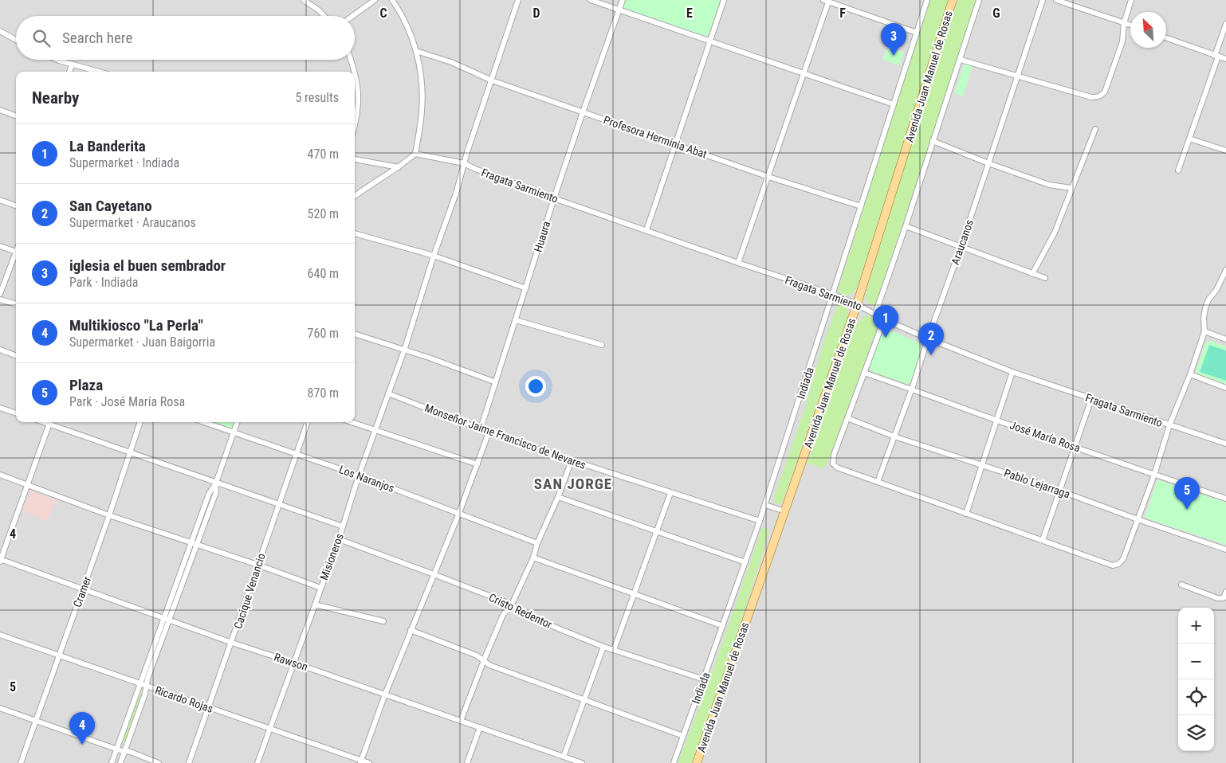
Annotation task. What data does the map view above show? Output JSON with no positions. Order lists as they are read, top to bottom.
{
  "streets": {
    "main road": ["Avenida Juan Manuel de Rosas"],
    "street": [
      "Profesora Herminia Abat",
      "Fragata Sarmiento",
      "Huaura",
      "Araucanos",
      "Indiada",
      "Monseñor Jaime Francisco de Nevares",
      "José María Rosa",
      "Los Naranjos",
      "Pablo Lejarraga",
      "Misioneros",
      "Cacique Venancio",
      "Cramer",
      "Cristo Redentor",
      "Rawson",
      "Ricardo Rojas"
    ]
  },
  "crossings": [
    ["Avenida Juan Manuel de Rosas", "Fragata Sarmiento"],
    ["Profesora Herminia Abat", "Huaura"],
    ["Profesora Herminia Abat", "Indiada"],
    ["Fragata Sarmiento", "Huaura"],
    ["Fragata Sarmiento", "Araucanos"],
    ["Fragata Sarmiento", "Indiada"],
    ["Fragata Sarmiento", "Misioneros"],
    ["Huaura", "Monseñor Jaime Francisco de Nevares"],
    ["Araucanos", "José María Rosa"],
    ["Araucanos", "Pablo Lejarraga"],
    ["Indiada", "Monseñor Jaime Francisco de Nevares"],
    ["Indiada", "Cristo Redentor"],
    ["Monseñor Jaime Francisco de Nevares", "Misioneros"],
    ["Los Naranjos", "Misioneros"],
    ["Los Naranjos", "Cacique Venancio"],
    ["Misioneros", "Cristo Redentor"],
    ["Misioneros", "Rawson"],
    ["Misioneros", "Ricardo Rojas"],
    ["Cacique Venancio", "Rawson"],
    ["Cacique Venancio", "Ricardo Rojas"],
    ["Cramer", "Rawson"],
    ["Cramer", "Ricardo Rojas"]
  ],
  "districts": ["SAN JORGE"],
  "north": "top left",
  "page": {
    "search": "Search here",
    "pins": [
      "3",
      "1",
      "2",
      "5",
      "4"
    ],
    "heading": ["Nearby", "5 results"],
    "list": [
      {
        "mark": "1",
        "name": "La Banderita",
        "note": "Supermarket · Indiada",
        "value": "470 m"
      },
      {
        "mark": "2",
        "name": "San Cayetano",
        "note": "Supermarket · Araucanos",
        "value": "520 m"
      },
      {
        "mark": "3",
        "name": "iglesia el buen sembrador",
        "note": "Park · Indiada",
        "value": "640 m"
      },
      {
        "mark": "4",
        "name": "Multikiosco \"La Perla\"",
        "note": "Supermarket · Juan Baigorria",
        "value": "760 m"
      },
      {
        "mark": "5",
        "name": "Plaza",
        "note": "Park · José María Rosa",
        "value": "870 m"
      }
    ],
    "map_buttons": ["+", "−"]
  },
  "grid": {
    "columns": [
      "C",
      "D",
      "E",
      "F",
      "G"
    ],
    "rows": ["4", "5"]
  }
}
